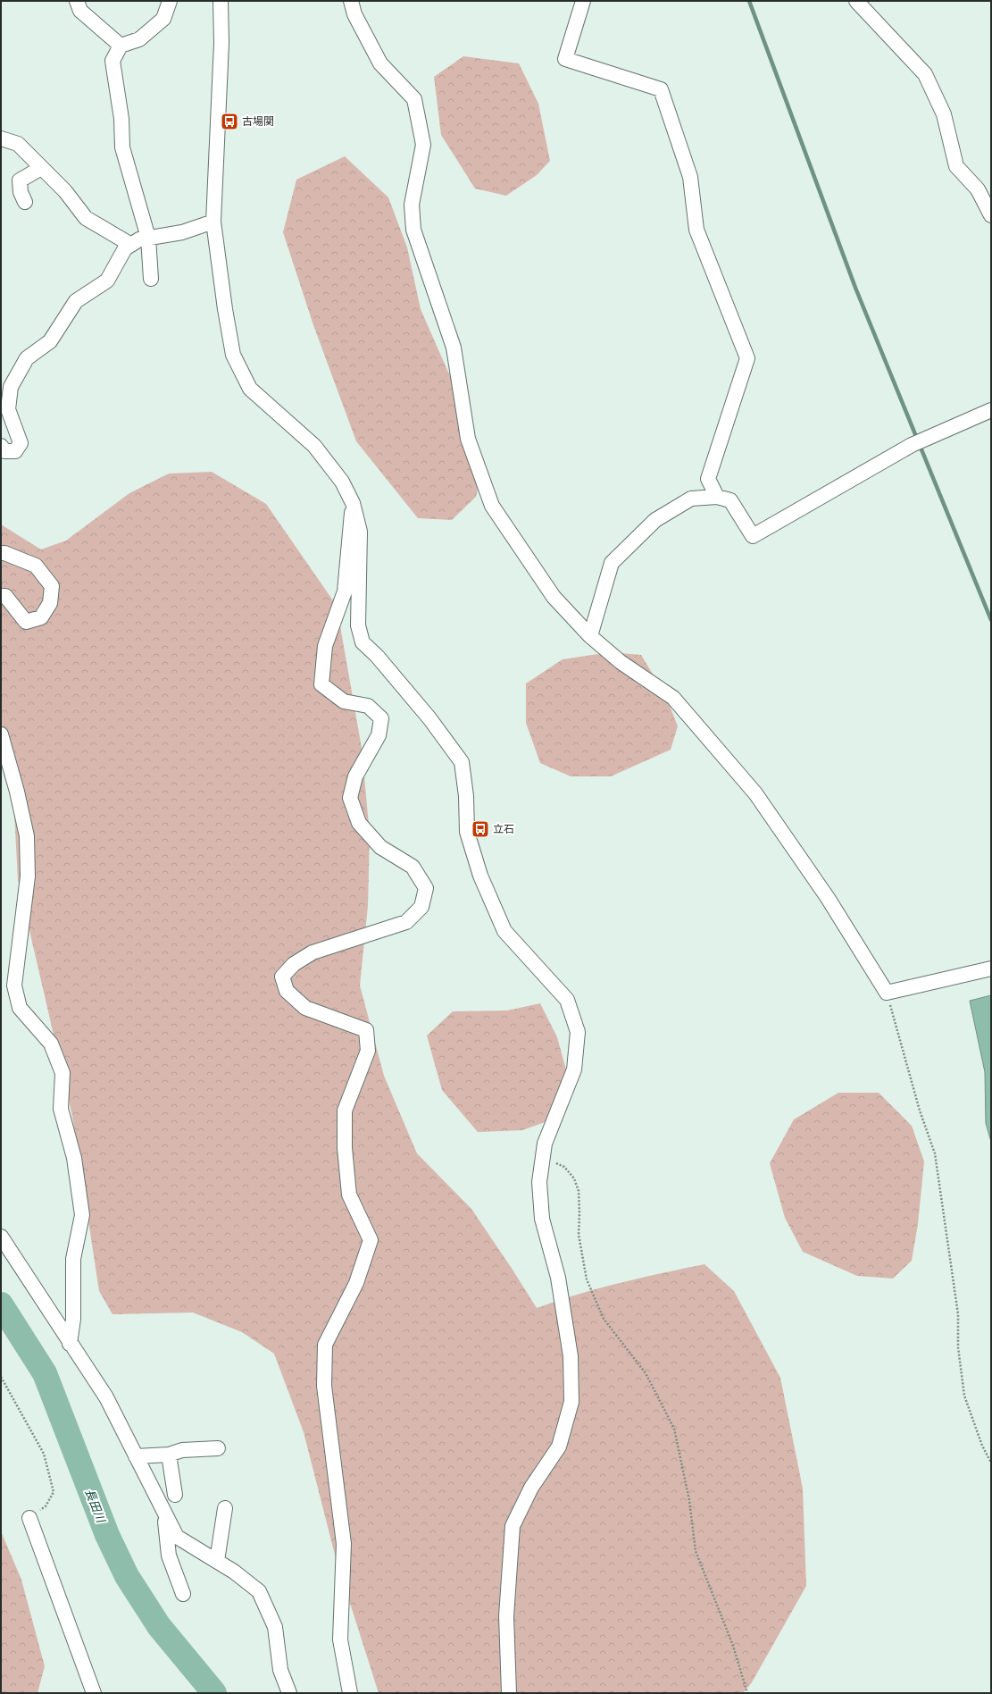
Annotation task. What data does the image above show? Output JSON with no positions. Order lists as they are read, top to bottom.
{
  "water": ["長田川"],
  "places": {
    "bus stop": ["古場関", "立石"]
  }
}
